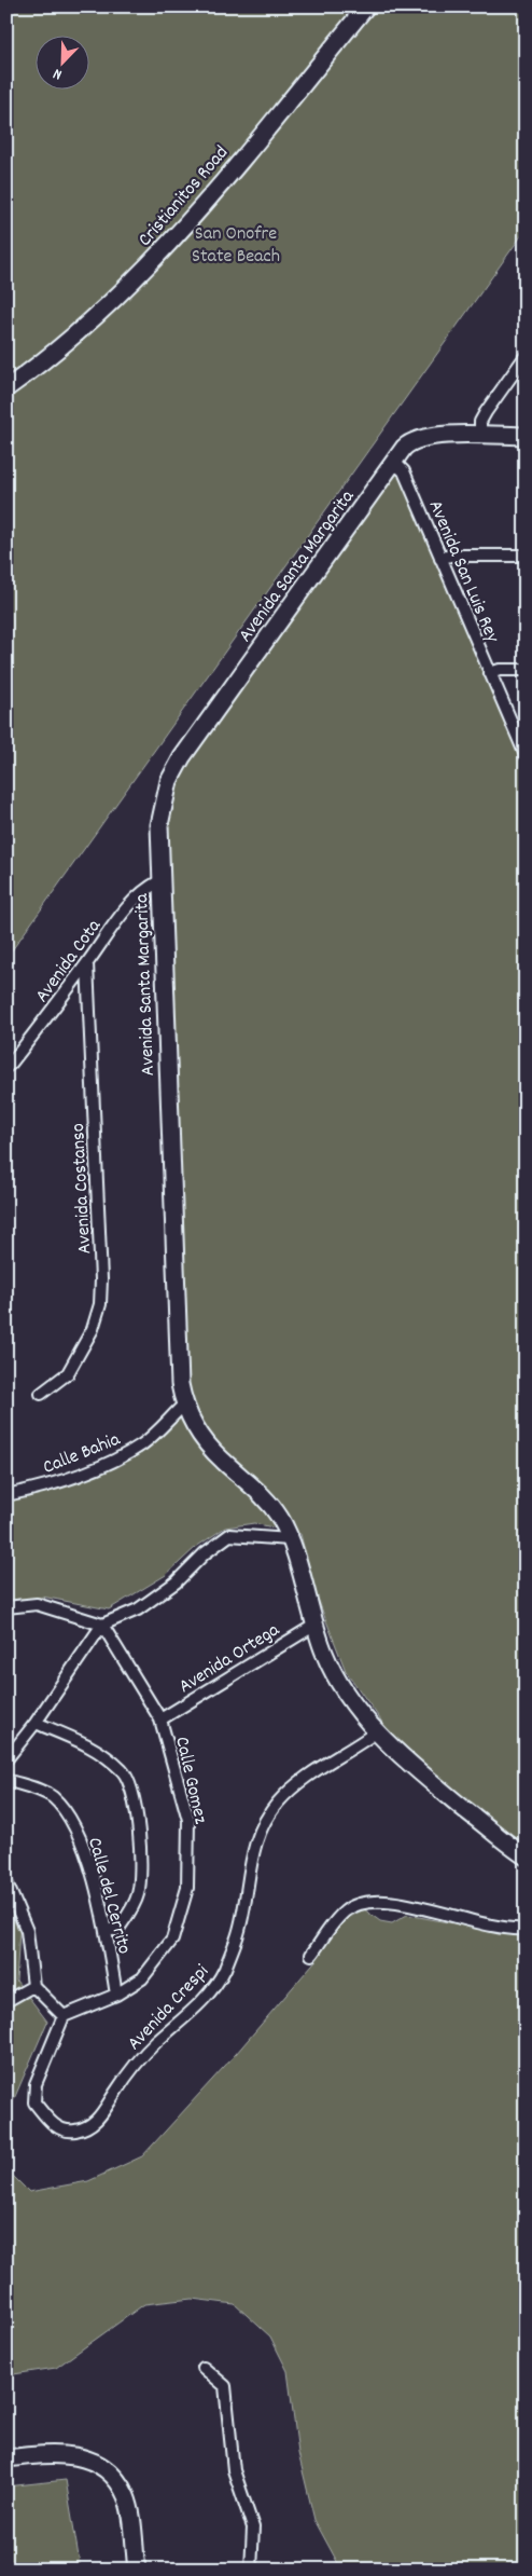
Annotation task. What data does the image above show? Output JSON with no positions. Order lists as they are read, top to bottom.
{
  "streets": {
    "street": [
      "Cristianitos Road",
      "Avenida Santa Margarita",
      "Avenida San Luis Rey",
      "Avenida Cota",
      "Avenida Costanso",
      "Calle Bahia",
      "Avenida Ortega",
      "Calle Gomez",
      "Calle del Cerrito",
      "Avenida Crespi"
    ]
  },
  "crossings": [
    ["Avenida Santa Margarita", "Avenida San Luis Rey"],
    ["Avenida Santa Margarita", "Avenida Cota"],
    ["Avenida Santa Margarita", "Calle Bahia"],
    ["Avenida Santa Margarita", "Avenida Ortega"],
    ["Avenida Santa Margarita", "Avenida Crespi"],
    ["Avenida Cota", "Avenida Costanso"],
    ["Avenida Ortega", "Calle Gomez"],
    ["Calle Gomez", "Calle del Cerrito"],
    ["Calle Gomez", "Avenida Crespi"]
  ],
  "parks": ["San Onofre State Beach"],
  "north": "bottom left"
}
